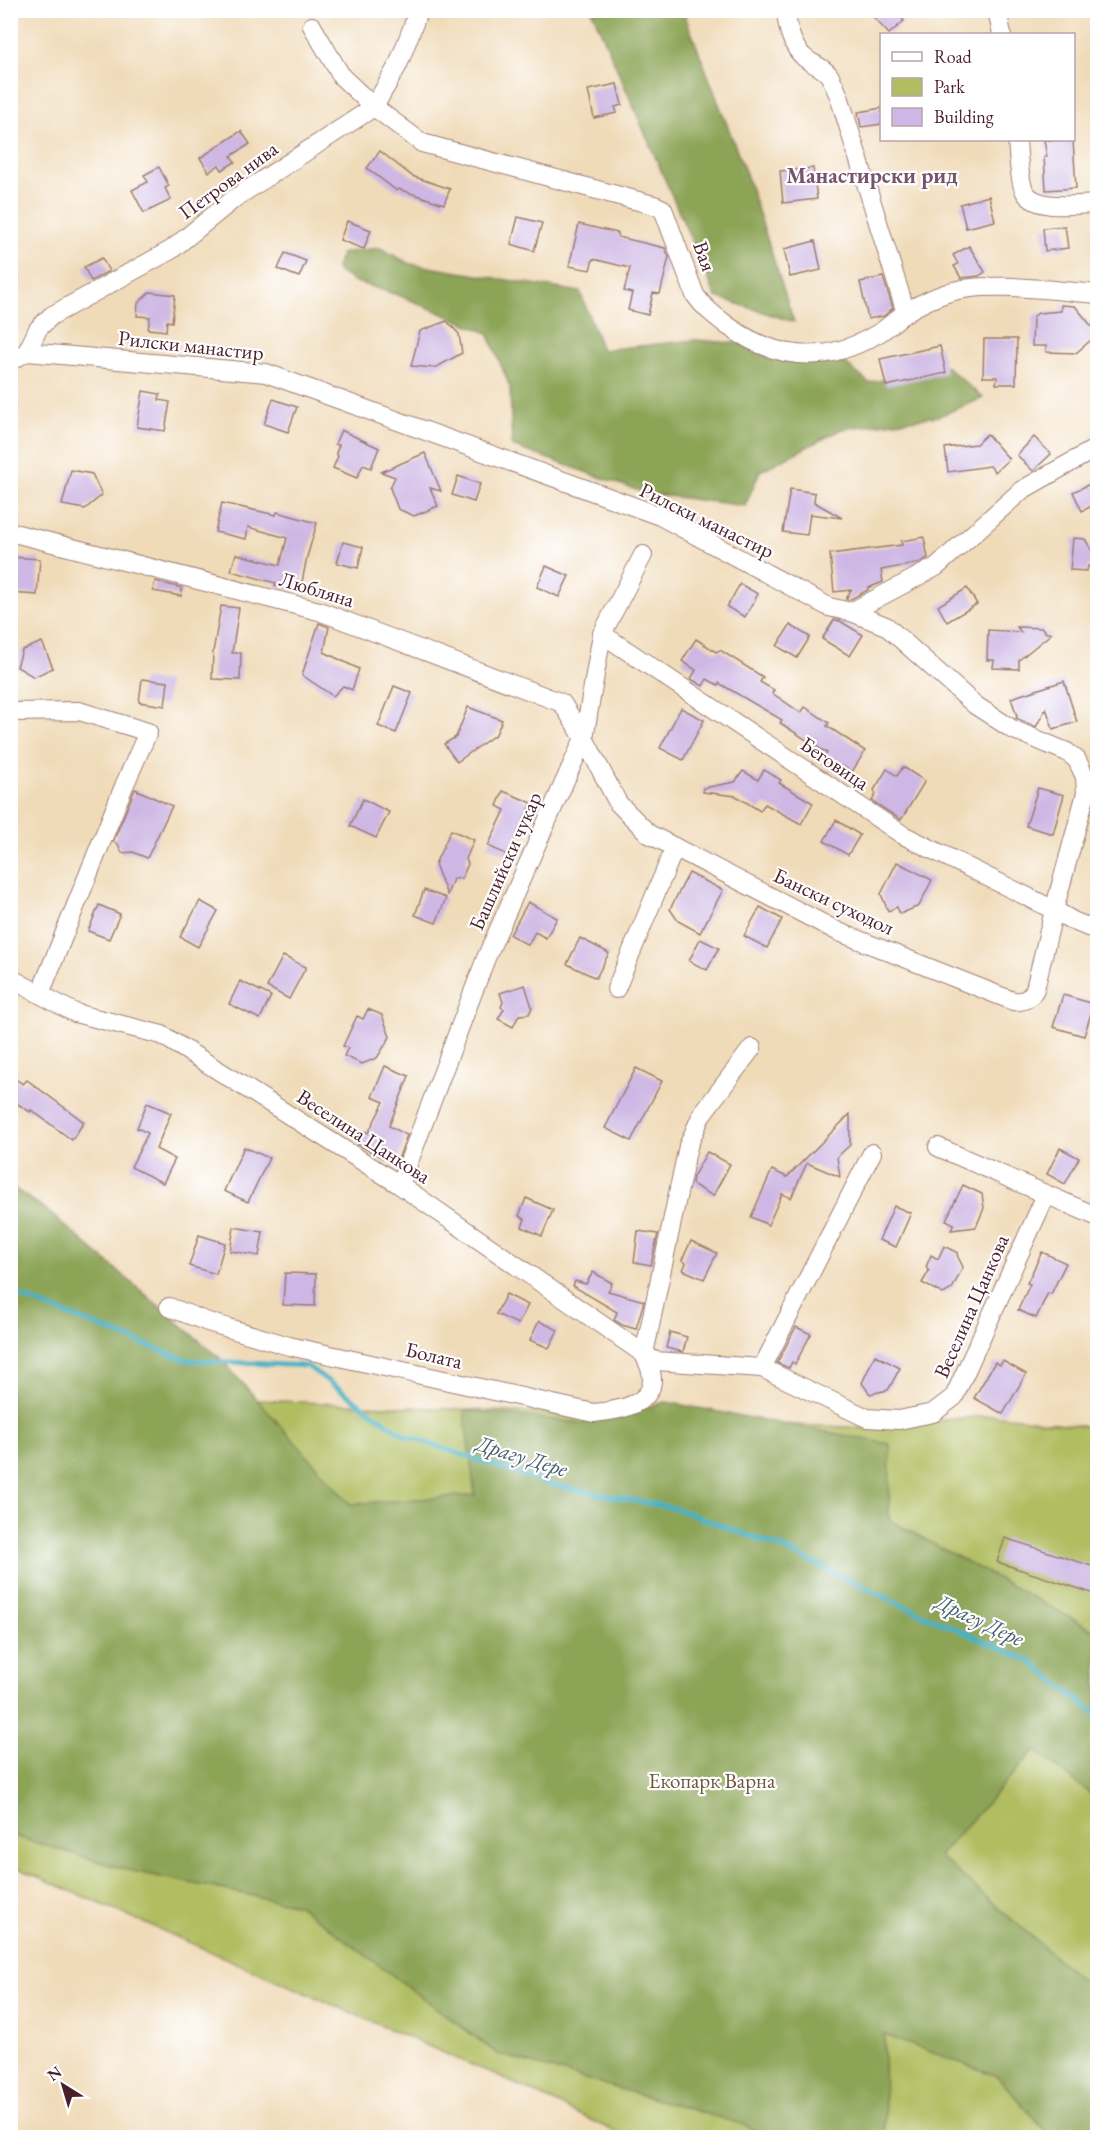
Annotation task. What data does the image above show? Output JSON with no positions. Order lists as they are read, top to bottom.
{
  "streets": {
    "street": [
      "Петрова нива",
      "Вая",
      "Рилски манастир",
      "Любляна",
      "Беговица",
      "Башлийски чукар",
      "Бански суходол",
      "Веселина Цанкова",
      "Болата"
    ]
  },
  "crossings": [
    ["Петрова нива", "Вая"],
    ["Петрова нива", "Рилски манастир"],
    ["Рилски манастир", "Беговица"],
    ["Рилски манастир", "Бански суходол"],
    ["Любляна", "Башлийски чукар"],
    ["Любляна", "Бански суходол"],
    ["Беговица", "Башлийски чукар"],
    ["Беговица", "Бански суходол"],
    ["Башлийски чукар", "Бански суходол"],
    ["Башлийски чукар", "Веселина Цанкова"],
    ["Веселина Цанкова", "Болата"]
  ],
  "districts": ["Манастирски рид"],
  "water": ["Драгу Дере"],
  "parks": ["Екопарк Варна"],
  "legend": ["Road", "Park", "Building"],
  "north": "top left"
}
